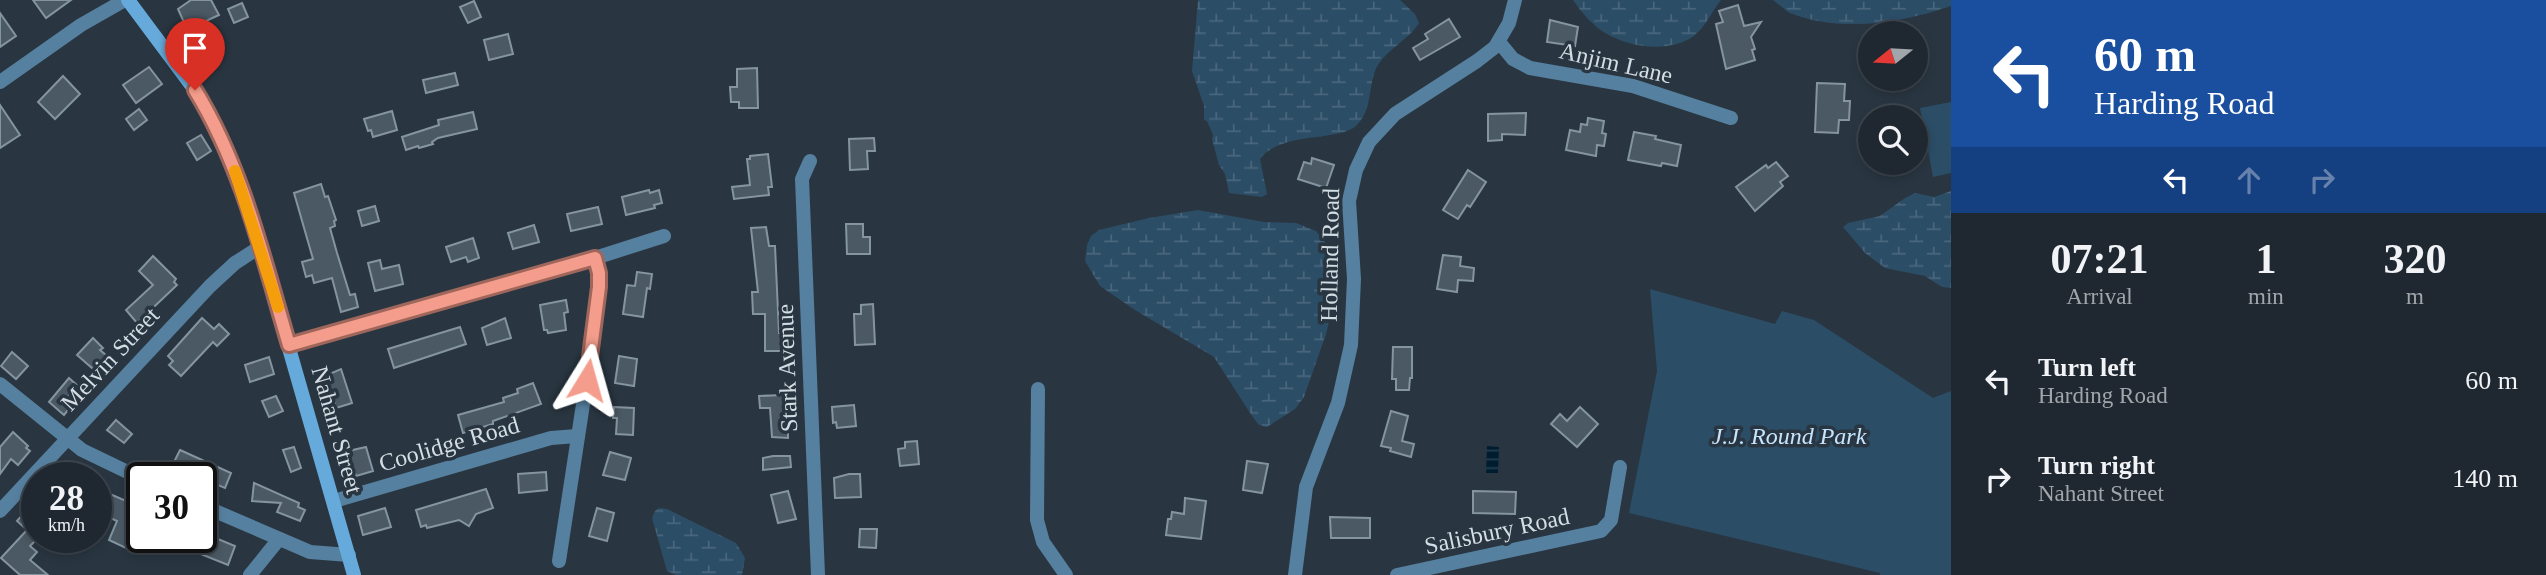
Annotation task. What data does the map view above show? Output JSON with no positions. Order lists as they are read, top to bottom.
{
  "streets": {
    "main road": ["Nahant Street"],
    "street": [
      "Anjim Lane",
      "Holland Road",
      "Melvin Street",
      "Stark Avenue",
      "Coolidge Road",
      "Salisbury Road"
    ]
  },
  "crossings": [
    ["Anjim Lane", "Holland Road"],
    ["Melvin Street", "Nahant Street"],
    ["Nahant Street", "Coolidge Road"]
  ],
  "parks": ["J.J. Round Park"],
  "north": "left",
  "page": {
    "turn": ["60 m", "Harding Road"],
    "eta": [
      "07:21",
      "Arrival",
      "1",
      "min",
      "320",
      "m"
    ],
    "list": [
      {
        "name": "Turn left",
        "note": "Harding Road",
        "value": "60 m"
      },
      {
        "name": "Turn right",
        "note": "Nahant Street",
        "value": "140 m"
      }
    ],
    "speed": "28 km/h",
    "limit": "30"
  }
}
